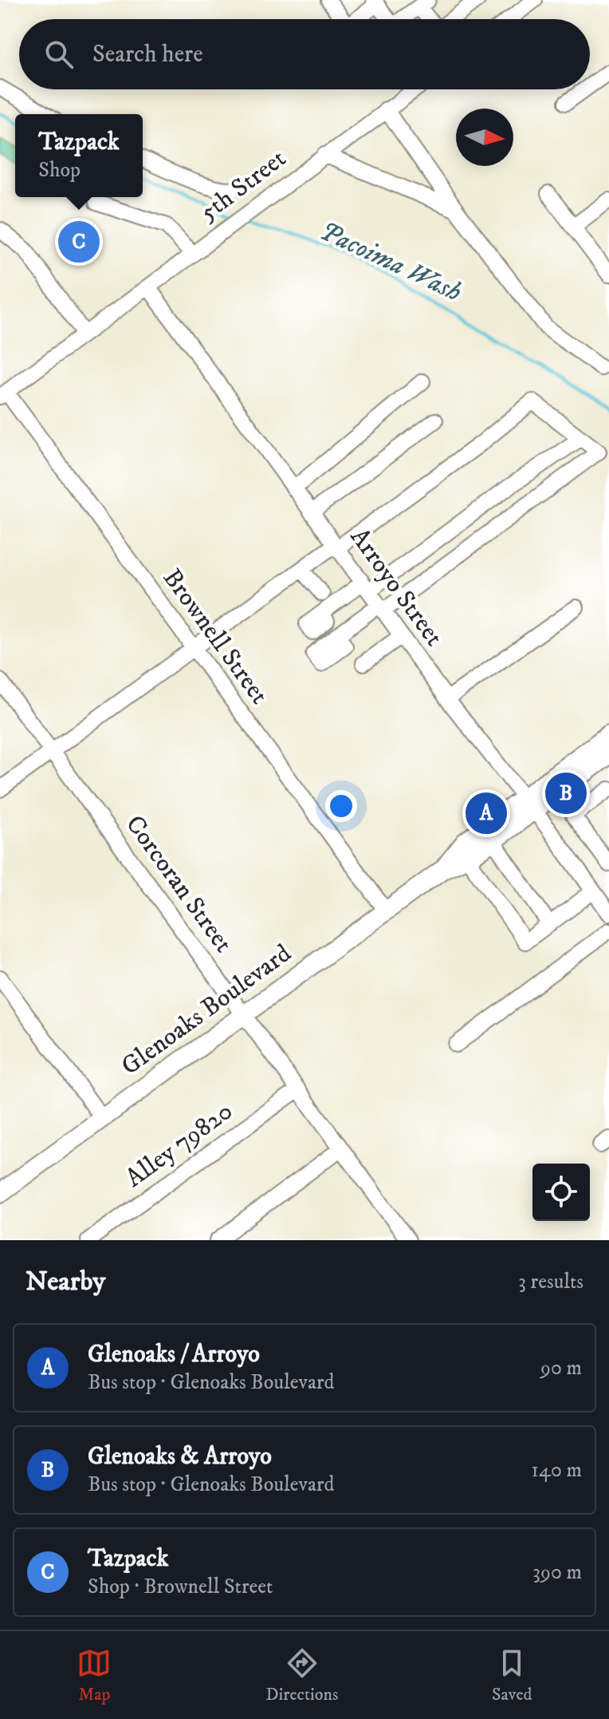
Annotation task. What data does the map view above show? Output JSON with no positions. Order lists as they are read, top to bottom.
{
  "streets": {
    "main road": ["Glenoaks Boulevard"],
    "street": [
      "5th Street",
      "Arroyo Street",
      "Brownell Street",
      "Corcoran Street",
      "Alley 79820"
    ]
  },
  "crossings": [
    ["5th Street", "Arroyo Street"],
    ["5th Street", "Brownell Street"],
    ["Arroyo Street", "Glenoaks Boulevard"],
    ["Brownell Street", "Glenoaks Boulevard"],
    ["Corcoran Street", "Glenoaks Boulevard"],
    ["Corcoran Street", "Alley 79820"]
  ],
  "water": ["Pacoima Wash"],
  "north": "right",
  "page": {
    "search": "Search here",
    "popup": ["Tazpack", "Shop"],
    "pins": ["C", "B", "A"],
    "heading": ["Nearby", "3 results"],
    "list": [
      {
        "mark": "A",
        "name": "Glenoaks / Arroyo",
        "note": "Bus stop · Glenoaks Boulevard",
        "value": "90 m"
      },
      {
        "mark": "B",
        "name": "Glenoaks & Arroyo",
        "note": "Bus stop · Glenoaks Boulevard",
        "value": "140 m"
      },
      {
        "mark": "C",
        "name": "Tazpack",
        "note": "Shop · Brownell Street",
        "value": "390 m"
      }
    ],
    "nav": ["Map", "Directions", "Saved"]
  }
}
